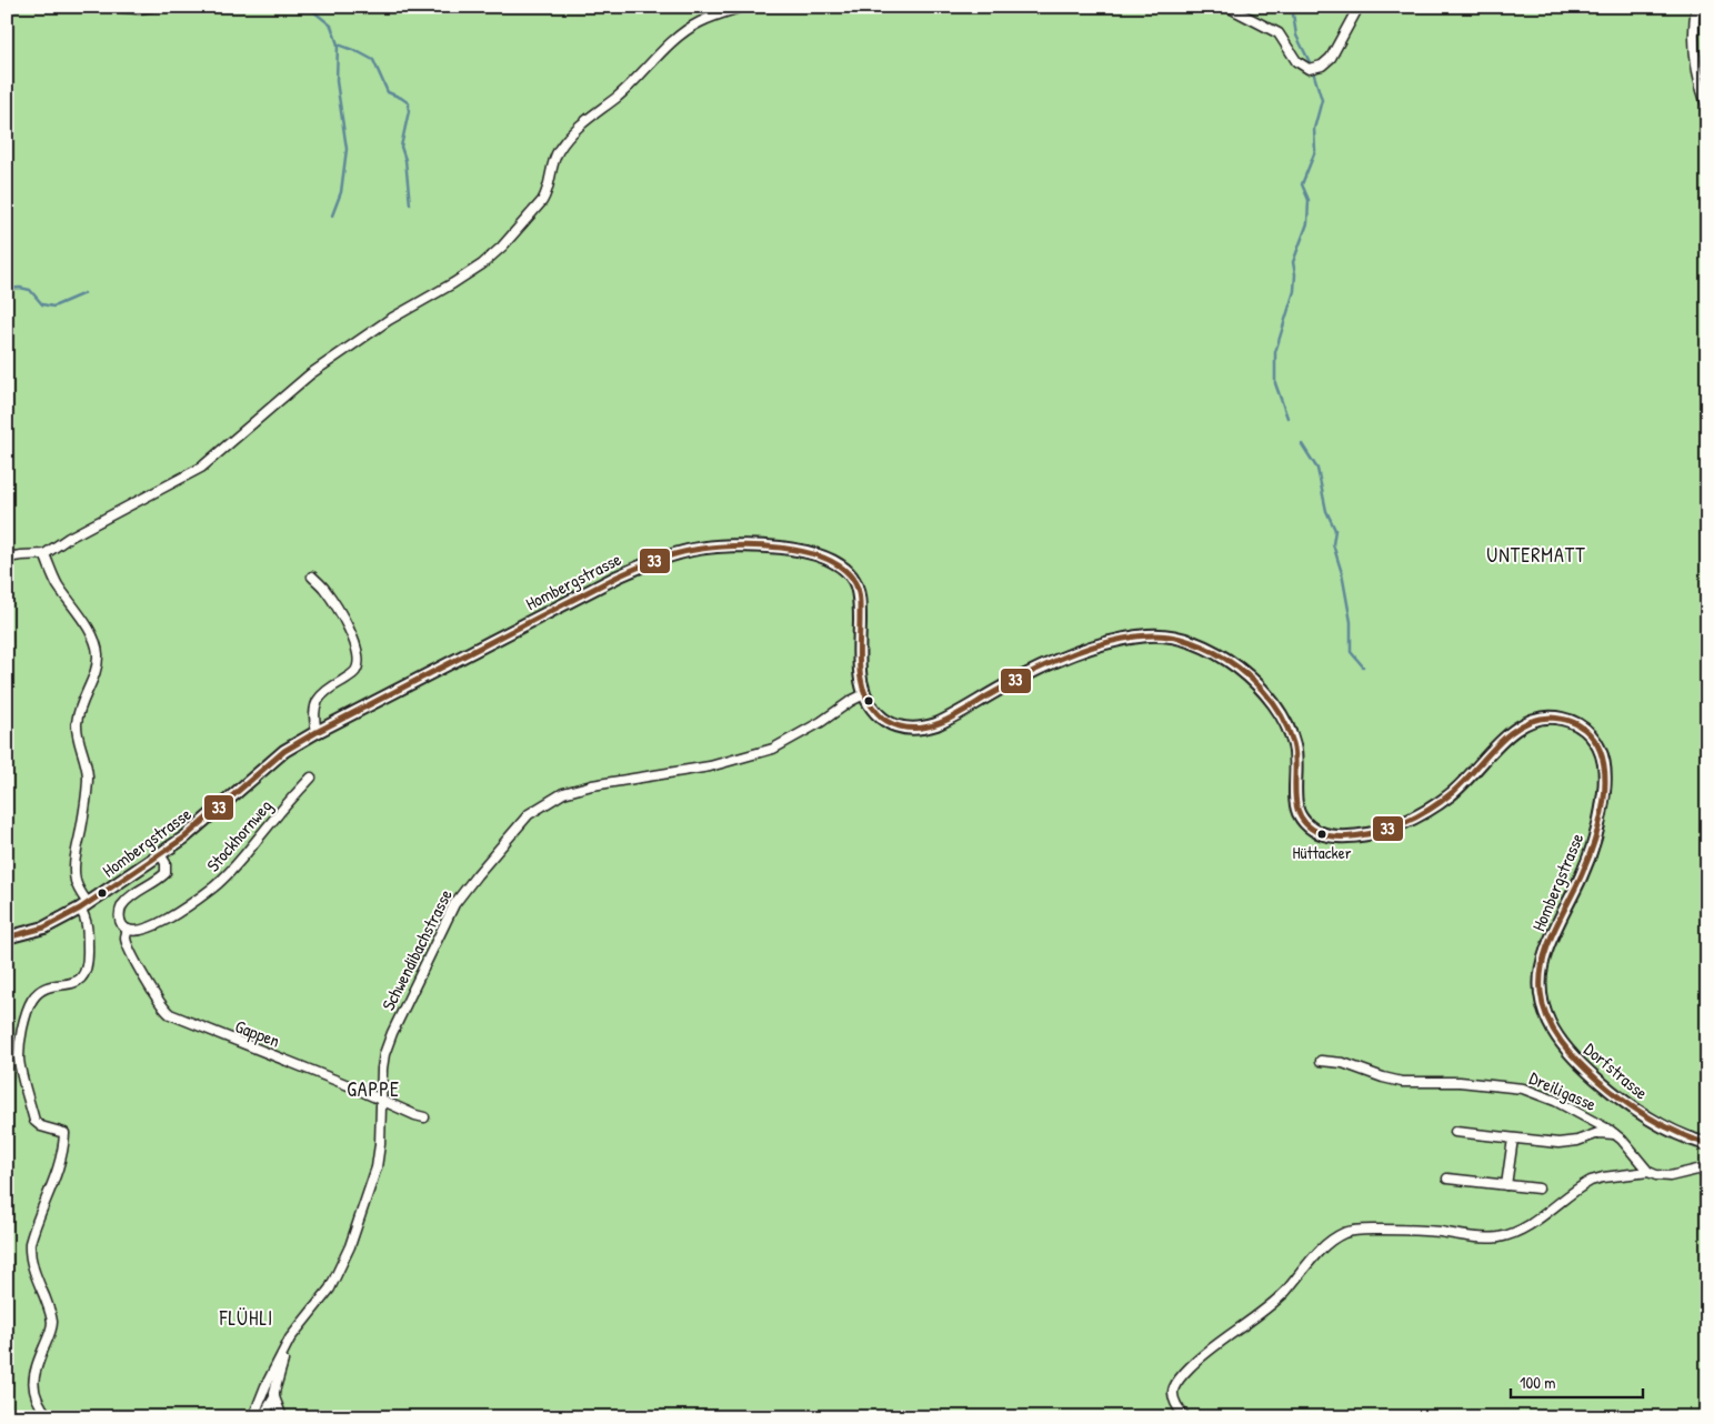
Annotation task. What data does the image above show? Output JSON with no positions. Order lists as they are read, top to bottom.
{
  "streets": {
    "street": [
      "Hombergstrasse",
      "Stockhornweg",
      "Schwendibachstrasse",
      "Gappen",
      "Dorfstrasse",
      "Dreiligasse"
    ]
  },
  "crossings": [
    ["Hombergstrasse", "Schwendibachstrasse"],
    ["Hombergstrasse", "Dorfstrasse"],
    ["Stockhornweg", "Gappen"],
    ["Schwendibachstrasse", "Gappen"]
  ],
  "districts": ["UNTERMATT", "GAPPE", "FLÜHLI"],
  "places": ["Hüttacker"],
  "lines": ["transit line 33"],
  "scale_bar": "100 m"
}
